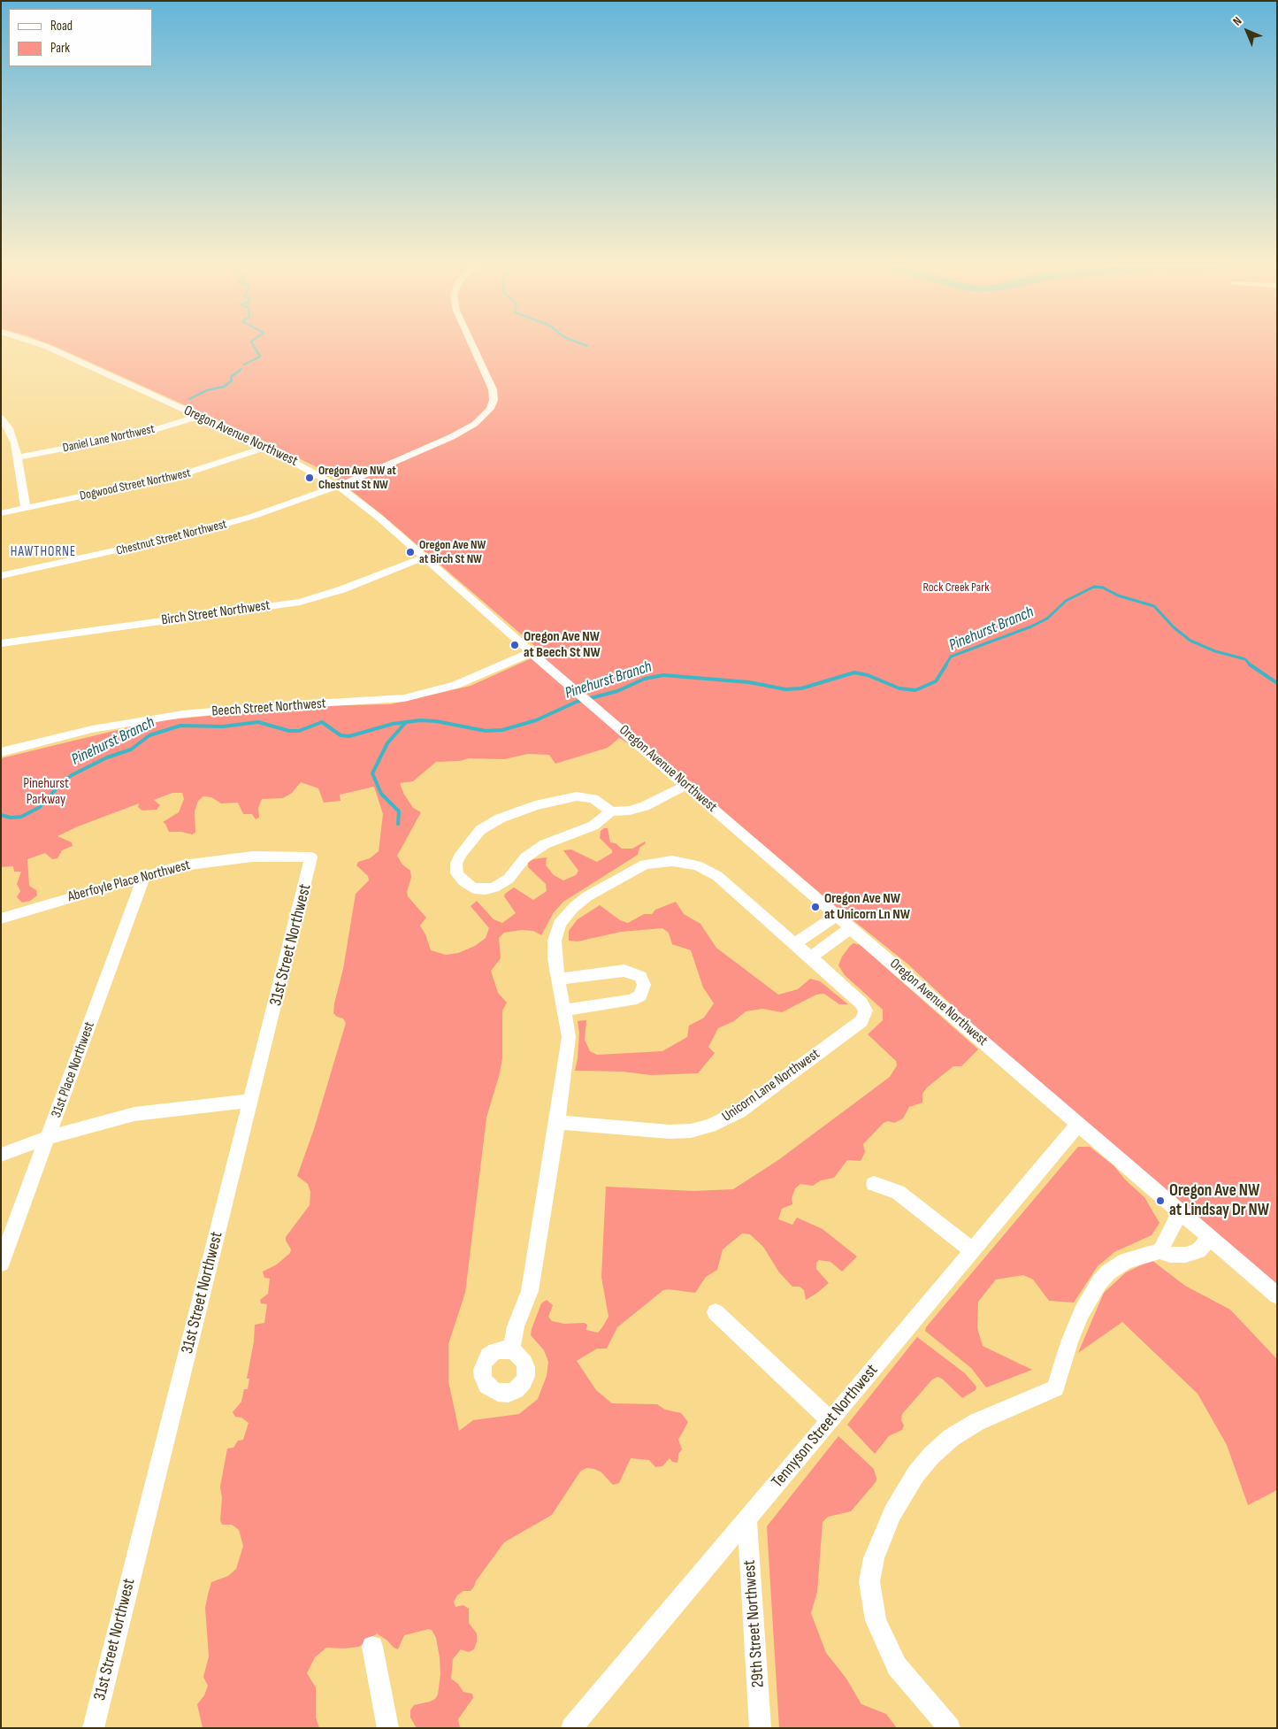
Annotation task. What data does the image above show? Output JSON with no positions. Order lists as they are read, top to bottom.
{
  "streets": {
    "street": [
      "Oregon Avenue Northwest",
      "Daniel Lane Northwest",
      "Dogwood Street Northwest",
      "Chestnut Street Northwest",
      "Birch Street Northwest",
      "Beech Street Northwest",
      "Aberfoyle Place Northwest",
      "31st Street Northwest",
      "31st Place Northwest",
      "Unicorn Lane Northwest",
      "Tennyson Street Northwest",
      "29th Street Northwest"
    ]
  },
  "crossings": [
    ["Oregon Avenue Northwest", "Daniel Lane Northwest"],
    ["Oregon Avenue Northwest", "Dogwood Street Northwest"],
    ["Oregon Avenue Northwest", "Chestnut Street Northwest"],
    ["Oregon Avenue Northwest", "Birch Street Northwest"],
    ["Oregon Avenue Northwest", "Beech Street Northwest"],
    ["Oregon Avenue Northwest", "Tennyson Street Northwest"],
    ["Aberfoyle Place Northwest", "31st Street Northwest"],
    ["Aberfoyle Place Northwest", "31st Place Northwest"],
    ["Tennyson Street Northwest", "29th Street Northwest"]
  ],
  "districts": ["HAWTHORNE"],
  "water": ["Pinehurst Branch"],
  "parks": ["Rock Creek Park", "Pinehurst Parkway"],
  "places": [
    "Oregon Ave NW at Chestnut St NW",
    "Oregon Ave NW at Birch St NW",
    "Oregon Ave NW at Beech St NW",
    "Oregon Ave NW at Unicorn Ln NW",
    "Oregon Ave NW at Lindsay Dr NW"
  ],
  "legend": ["Road", "Park"],
  "north": "top left"
}
